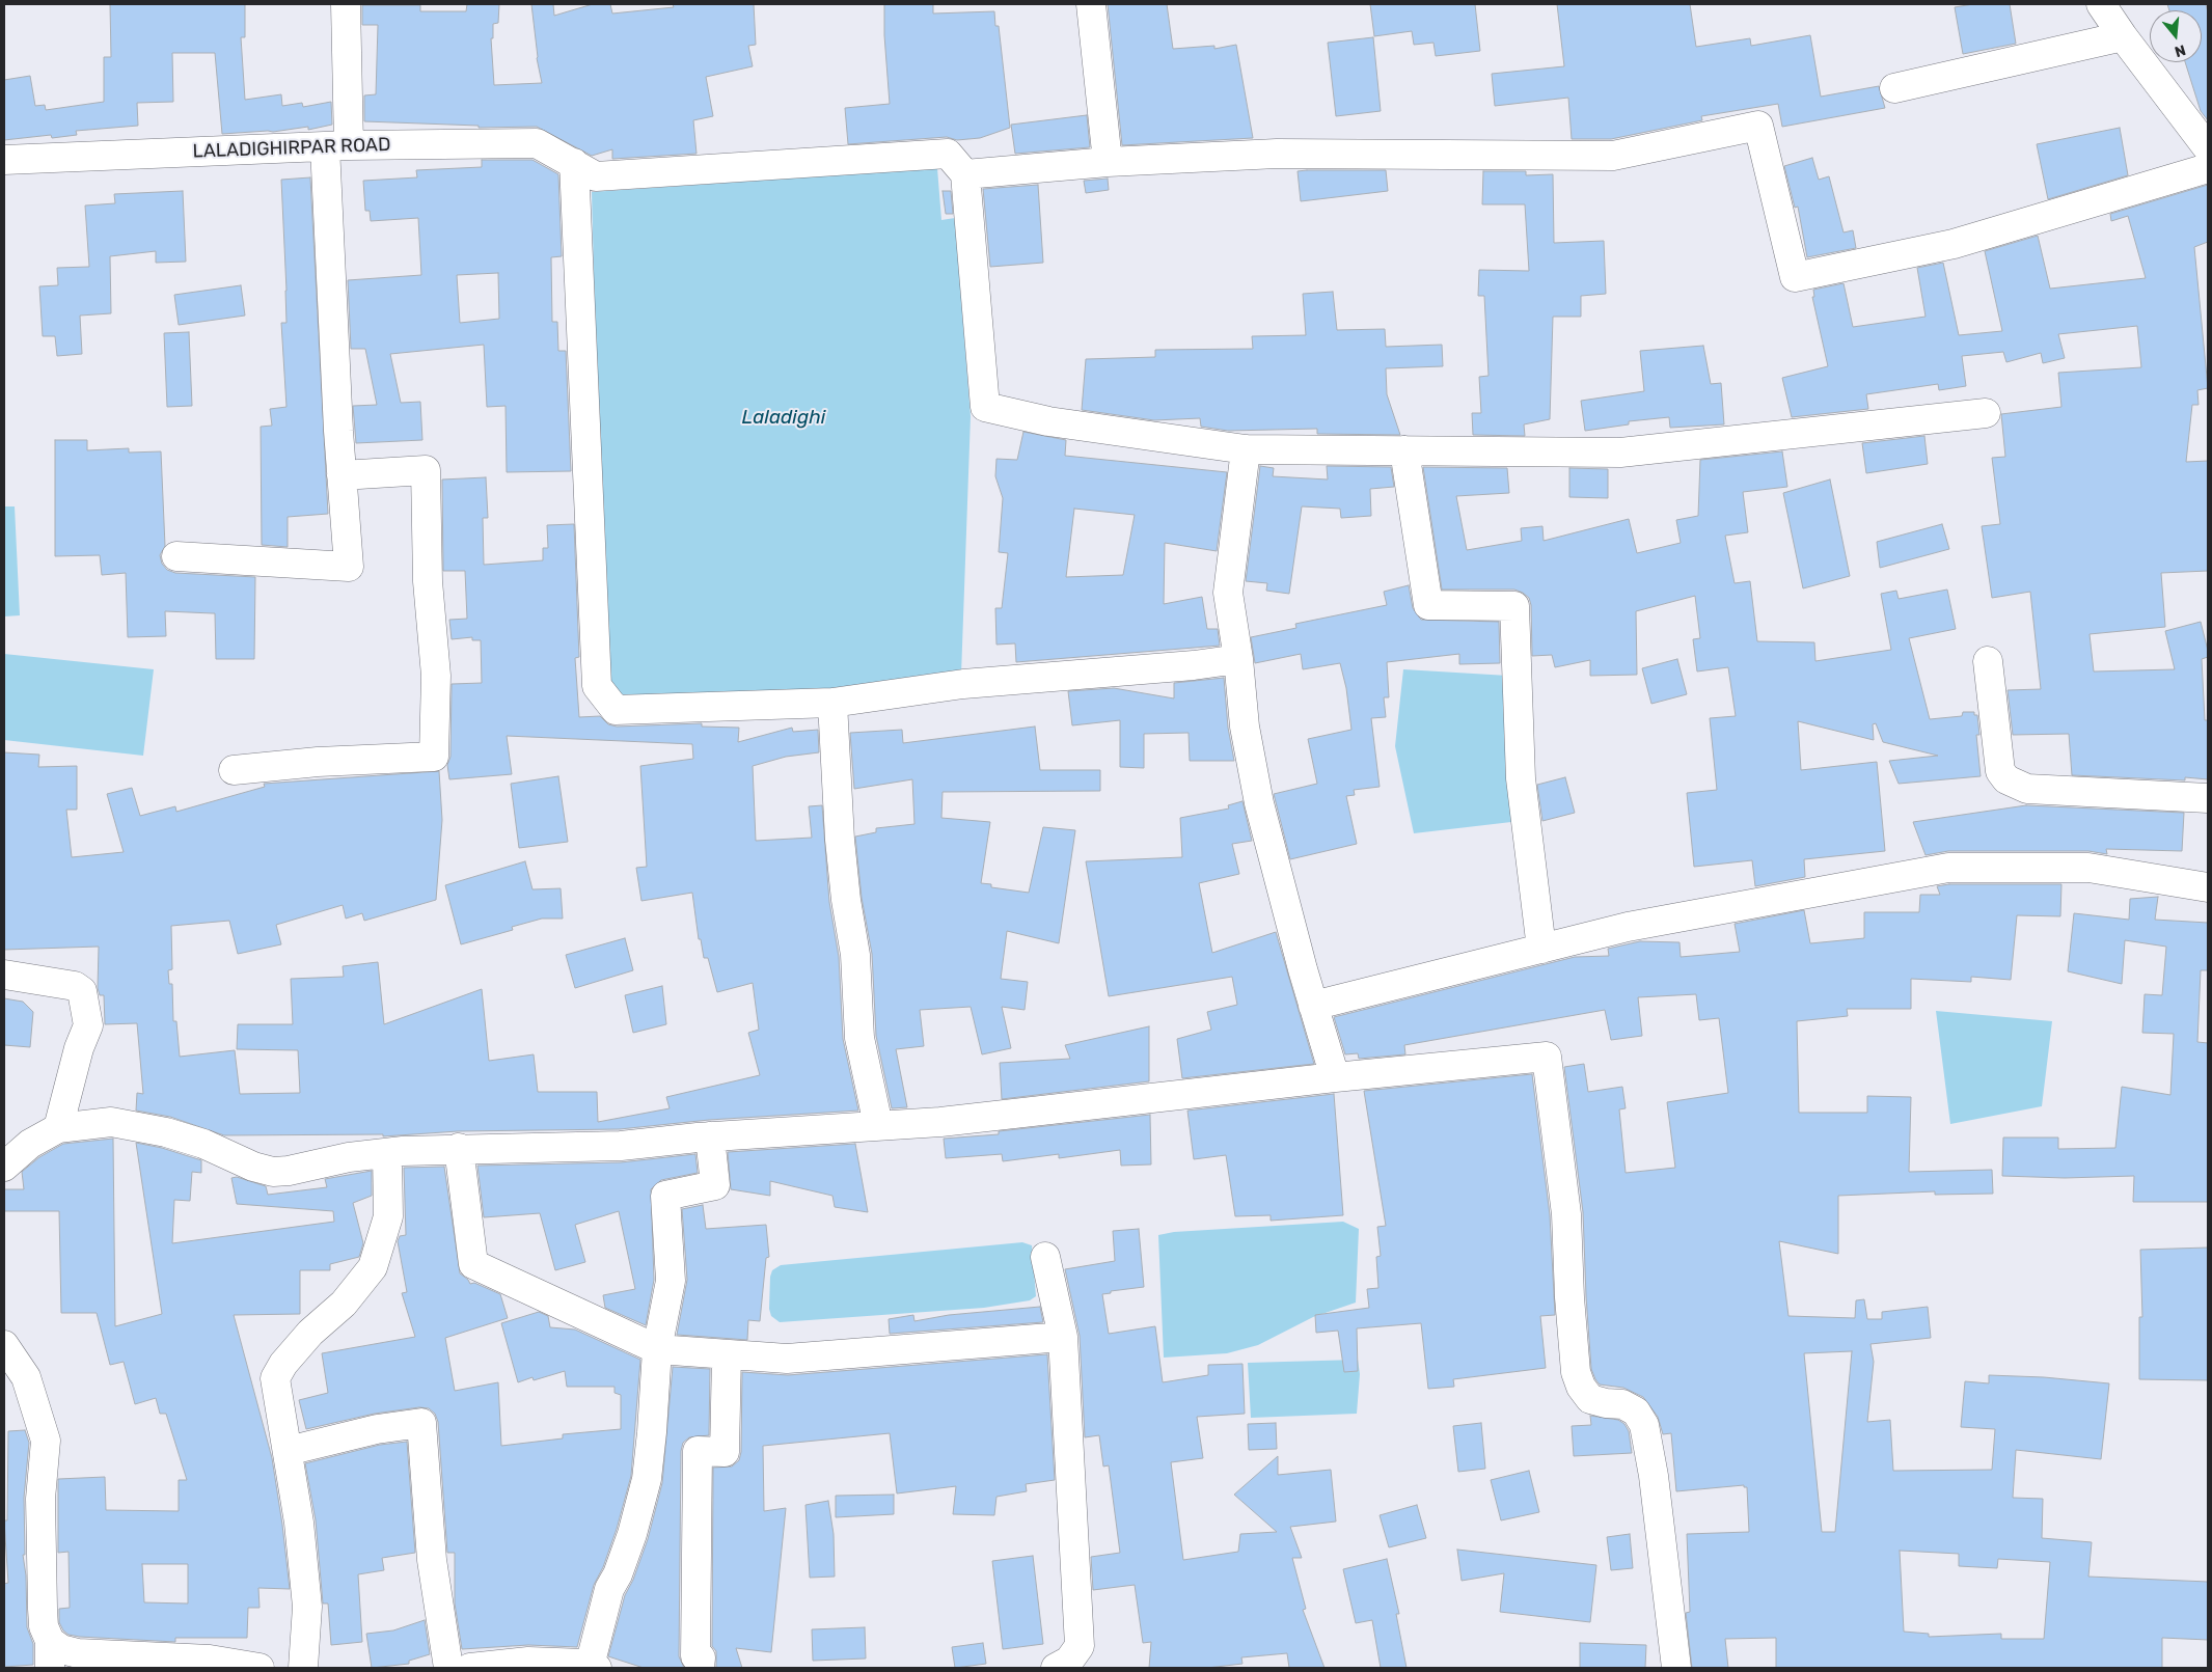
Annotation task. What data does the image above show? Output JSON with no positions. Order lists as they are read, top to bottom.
{
  "streets": {
    "street": ["LALADIGHIRPAR ROAD"]
  },
  "water": ["Laladighi"],
  "north": "bottom"
}
